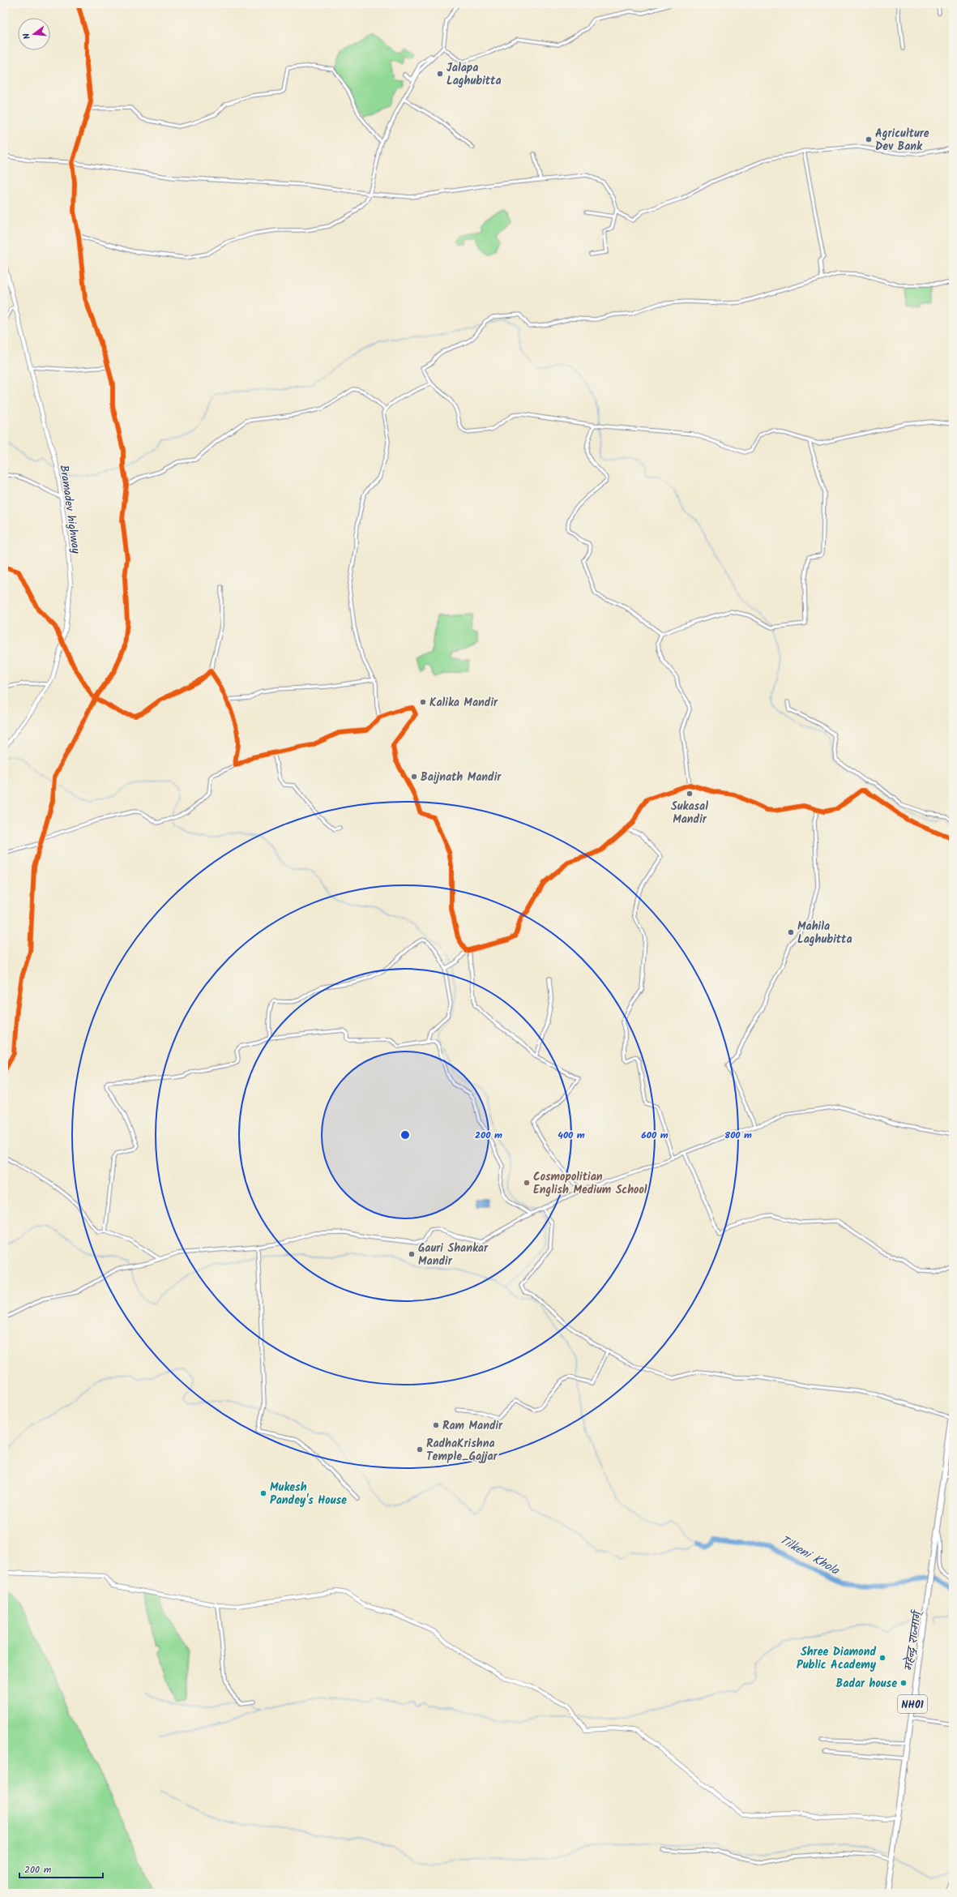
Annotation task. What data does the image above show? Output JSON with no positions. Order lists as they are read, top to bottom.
{
  "streets": {
    "main road": ["महेन्द्र राज्मार्ग्", "NH01"],
    "street": ["Bramadev highway"]
  },
  "water": ["Tilkeni Khola"],
  "places": [
    "Jalapa Laghubitta",
    "Agriculture Dev Bank",
    "Kalika Mandir",
    "Baijnath Mandir",
    "Sukasal Mandir",
    "Mahila Laghubitta",
    "Cosmopolitian English Medium School",
    "Gauri Shankar Mandir",
    "Ram Mandir",
    "RadhaKrishna Temple_Gajjar",
    "Mukesh Pandey's House",
    "Shree Diamond Public Academy",
    "Badar house"
  ],
  "scale_bar": "200 m",
  "north": "left",
  "rings": [
    "200 m",
    "400 m",
    "600 m",
    "800 m"
  ]
}
